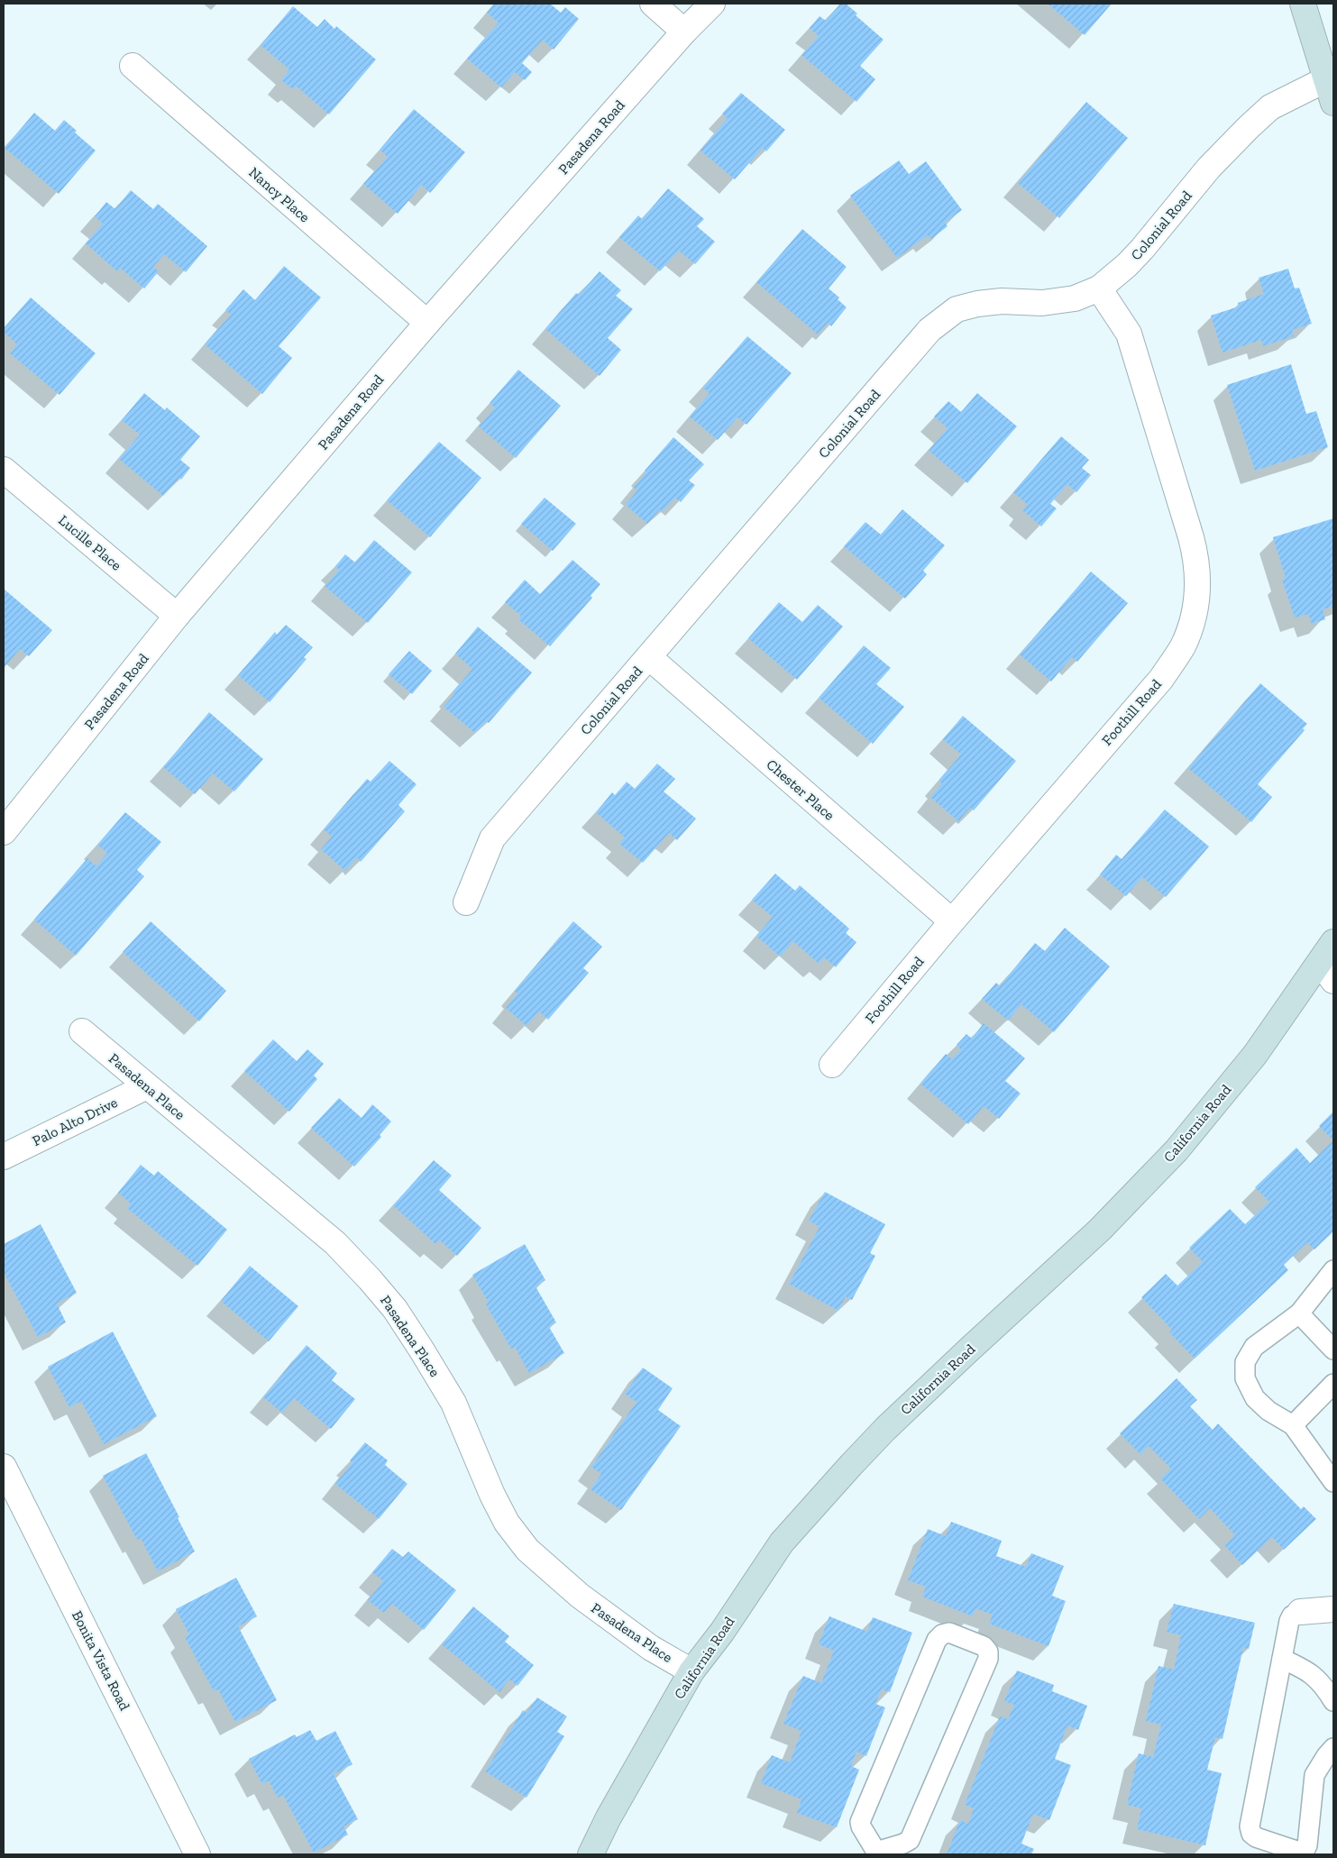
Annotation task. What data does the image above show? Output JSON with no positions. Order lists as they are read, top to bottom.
{
  "streets": {
    "main road": ["California Road"],
    "street": [
      "Pasadena Road",
      "Nancy Place",
      "Colonial Road",
      "Lucille Place",
      "Foothill Road",
      "Chester Place",
      "Pasadena Place",
      "Palo Alto Drive",
      "Bonita Vista Road"
    ]
  },
  "crossings": [
    ["Pasadena Road", "Nancy Place"],
    ["Pasadena Road", "Lucille Place"],
    ["Colonial Road", "Foothill Road"],
    ["Colonial Road", "Chester Place"],
    ["Foothill Road", "Chester Place"],
    ["Pasadena Place", "Palo Alto Drive"],
    ["Pasadena Place", "California Road"]
  ]
}
